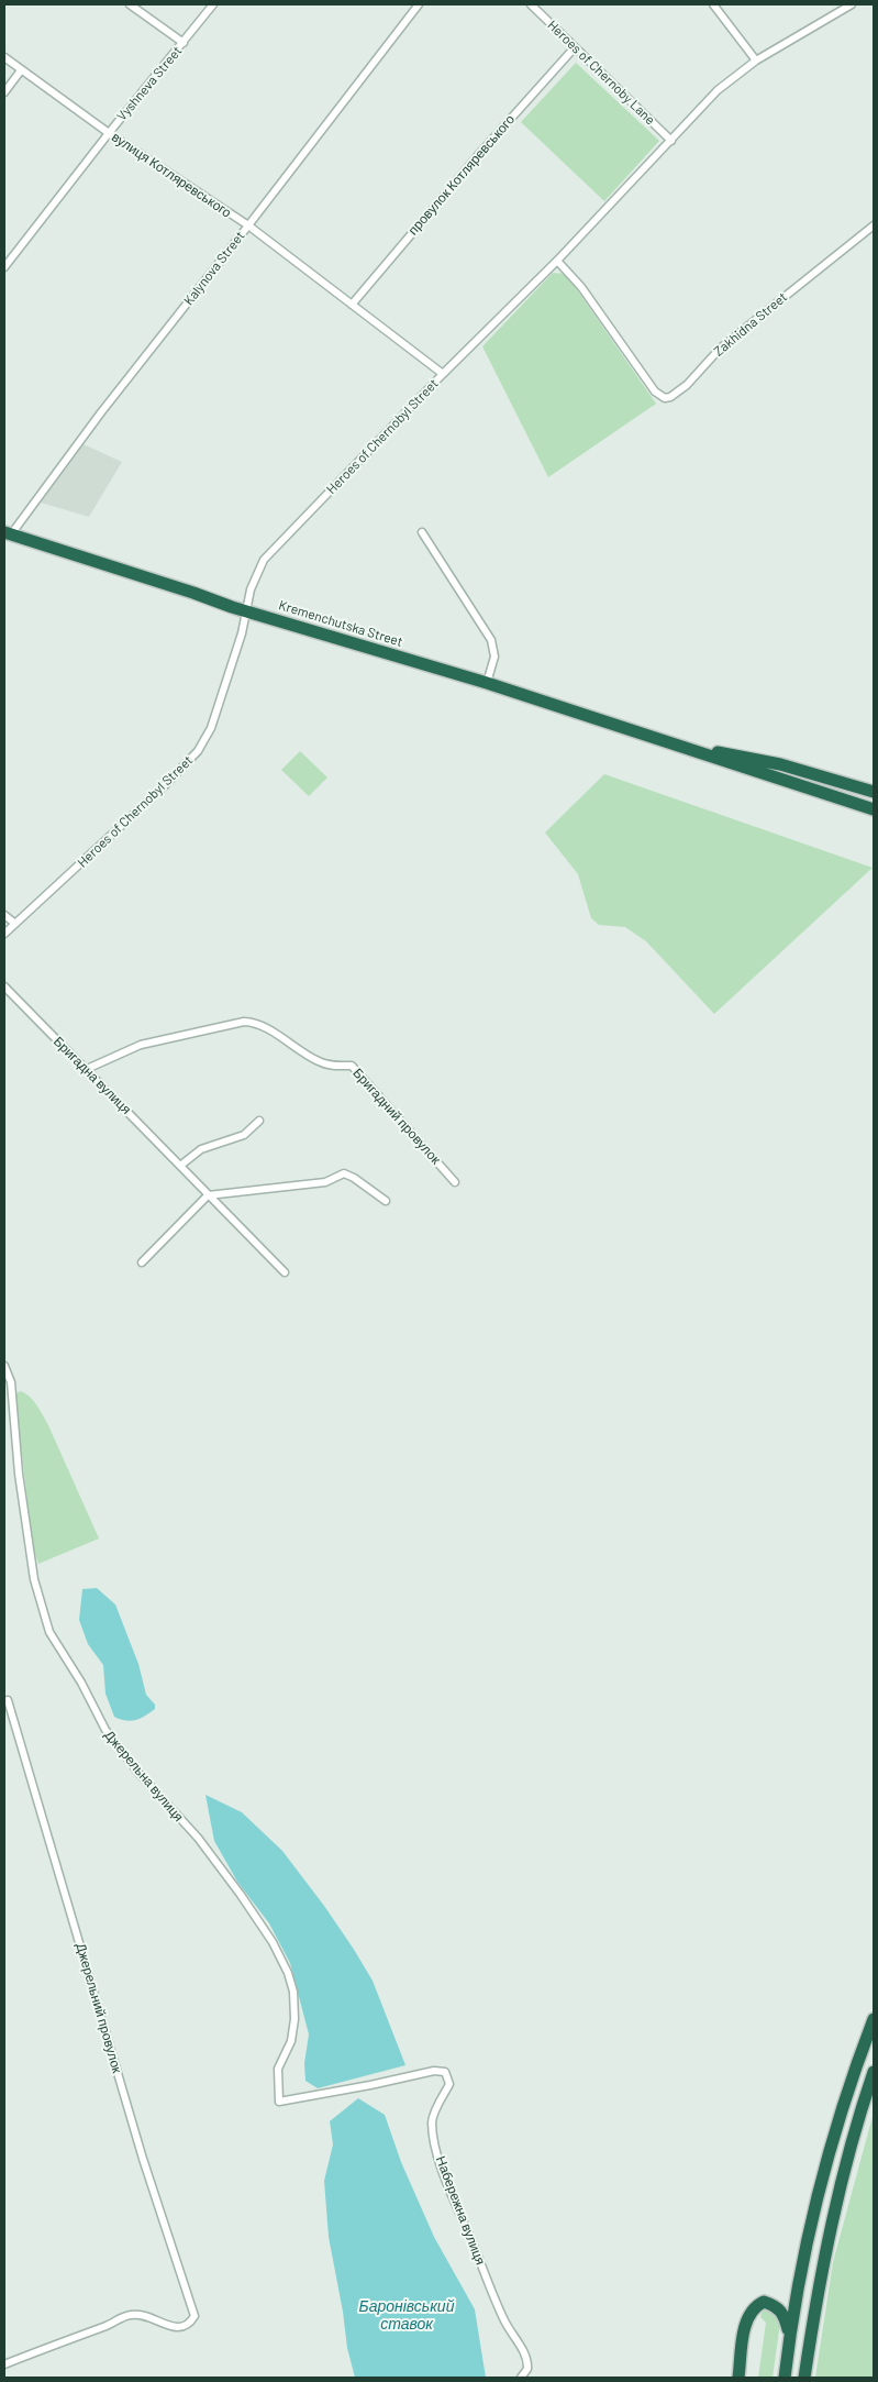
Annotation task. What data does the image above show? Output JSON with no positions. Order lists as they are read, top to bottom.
{
  "streets": {
    "highway": ["Kremenchutska Street"],
    "street": [
      "Heroes of Chernoby Lane",
      "Vyshneva Street",
      "вулиця Котляревського",
      "провулок Котляревського",
      "Kalynova Street",
      "Zakhidna Street",
      "Heroes of Chernobyl Street",
      "Бригадна вулиця",
      "Бригадний провулок",
      "Джерельна вулиця",
      "Джерельний провулок",
      "Набережна вулиця"
    ]
  },
  "crossings": [
    ["Heroes of Chernoby Lane", "провулок Котляревського"],
    ["Heroes of Chernoby Lane", "Heroes of Chernobyl Street"],
    ["Vyshneva Street", "вулиця Котляревського"],
    ["вулиця Котляревського", "провулок Котляревського"],
    ["вулиця Котляревського", "Kalynova Street"],
    ["вулиця Котляревського", "Heroes of Chernobyl Street"],
    ["Kalynova Street", "Kremenchutska Street"],
    ["Zakhidna Street", "Heroes of Chernobyl Street"],
    ["Heroes of Chernobyl Street", "Kremenchutska Street"],
    ["Бригадна вулиця", "Бригадний провулок"],
    ["Джерельна вулиця", "Набережна вулиця"]
  ],
  "water": ["Баронівський ставок"]
}
